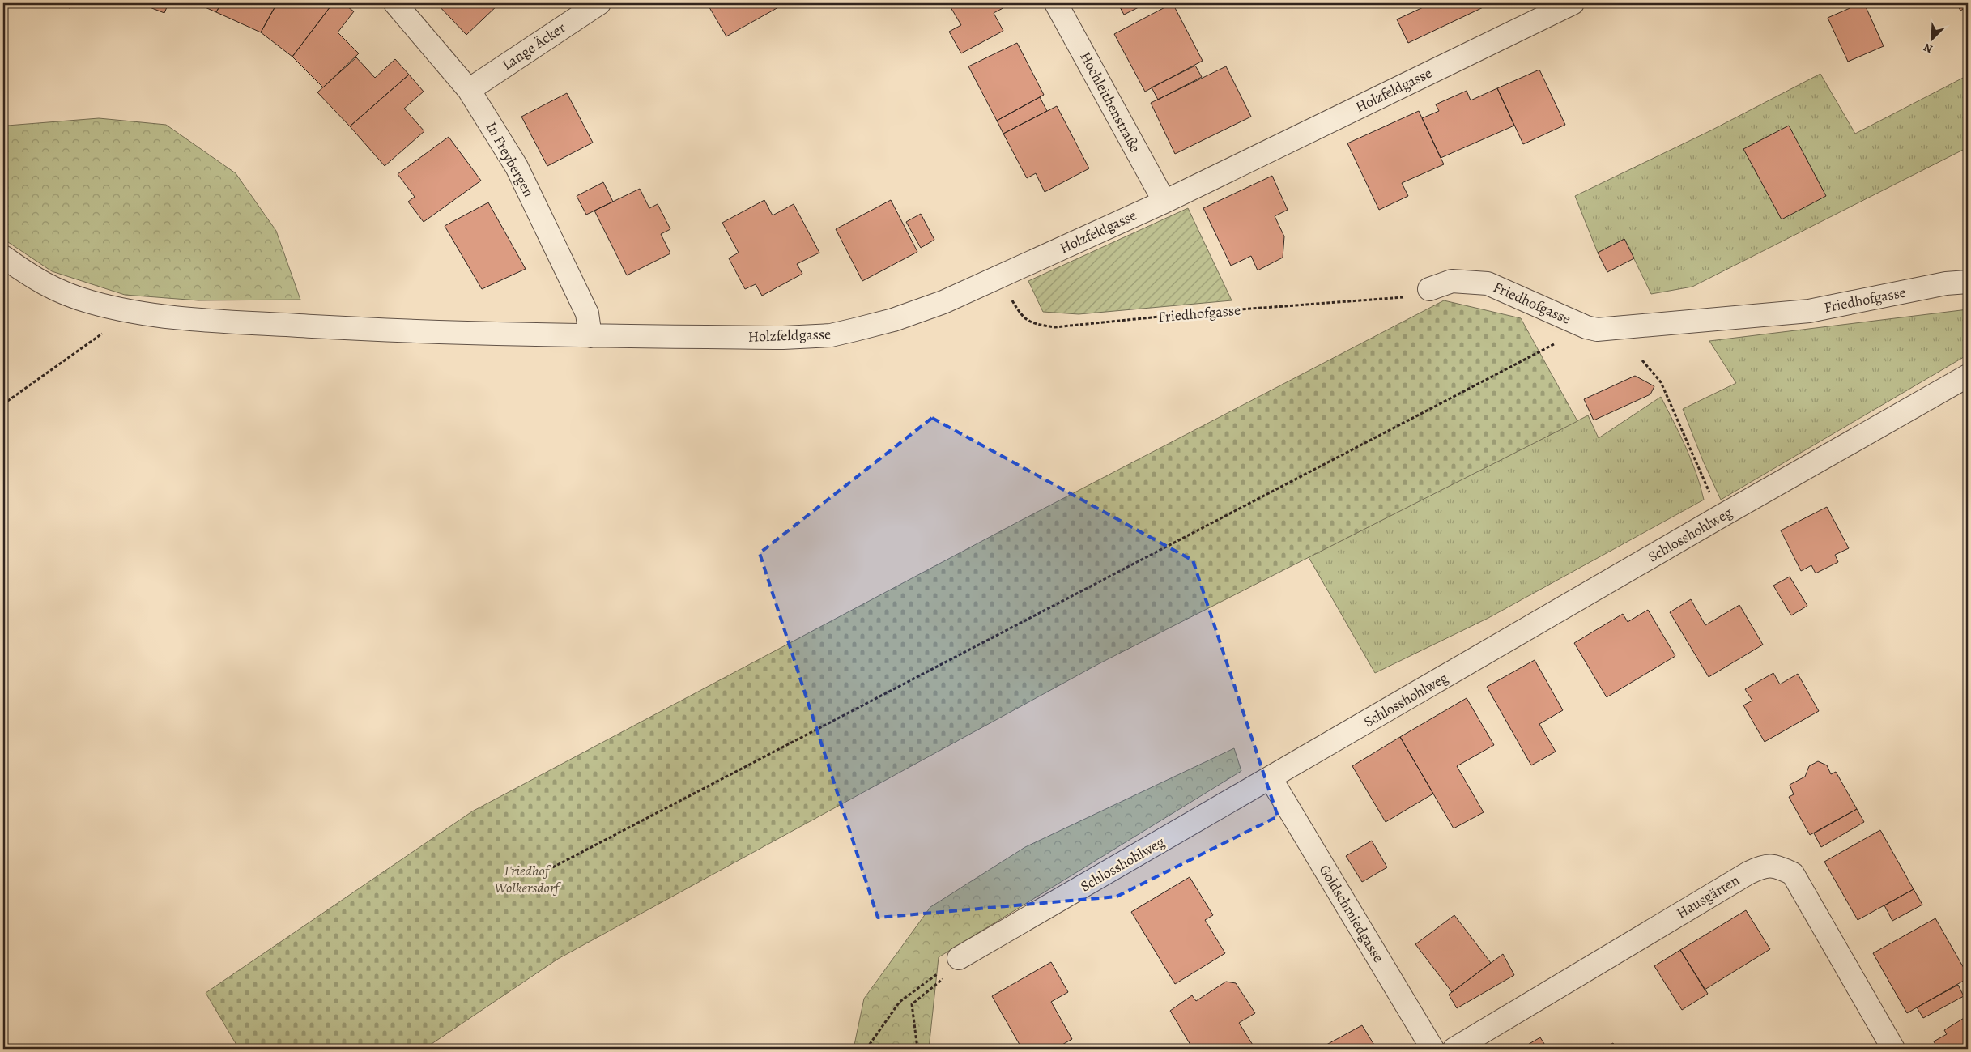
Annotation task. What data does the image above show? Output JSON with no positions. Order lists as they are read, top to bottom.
{
  "streets": {
    "street": [
      "Lange Äcker",
      "Holzfeldgasse",
      "Hochleithenstraße",
      "In Freybergen",
      "Friedhofgasse",
      "Schlosshohlweg",
      "Hausgärten",
      "Goldschmiedgasse"
    ]
  },
  "crossings": [
    ["Lange Äcker", "In Freybergen"],
    ["Holzfeldgasse", "Hochleithenstraße"],
    ["Holzfeldgasse", "In Freybergen"],
    ["Holzfeldgasse", "Friedhofgasse"],
    ["Schlosshohlweg", "Goldschmiedgasse"]
  ],
  "parks": ["Friedhof Wolkersdorf"],
  "north": "bottom left"
}
